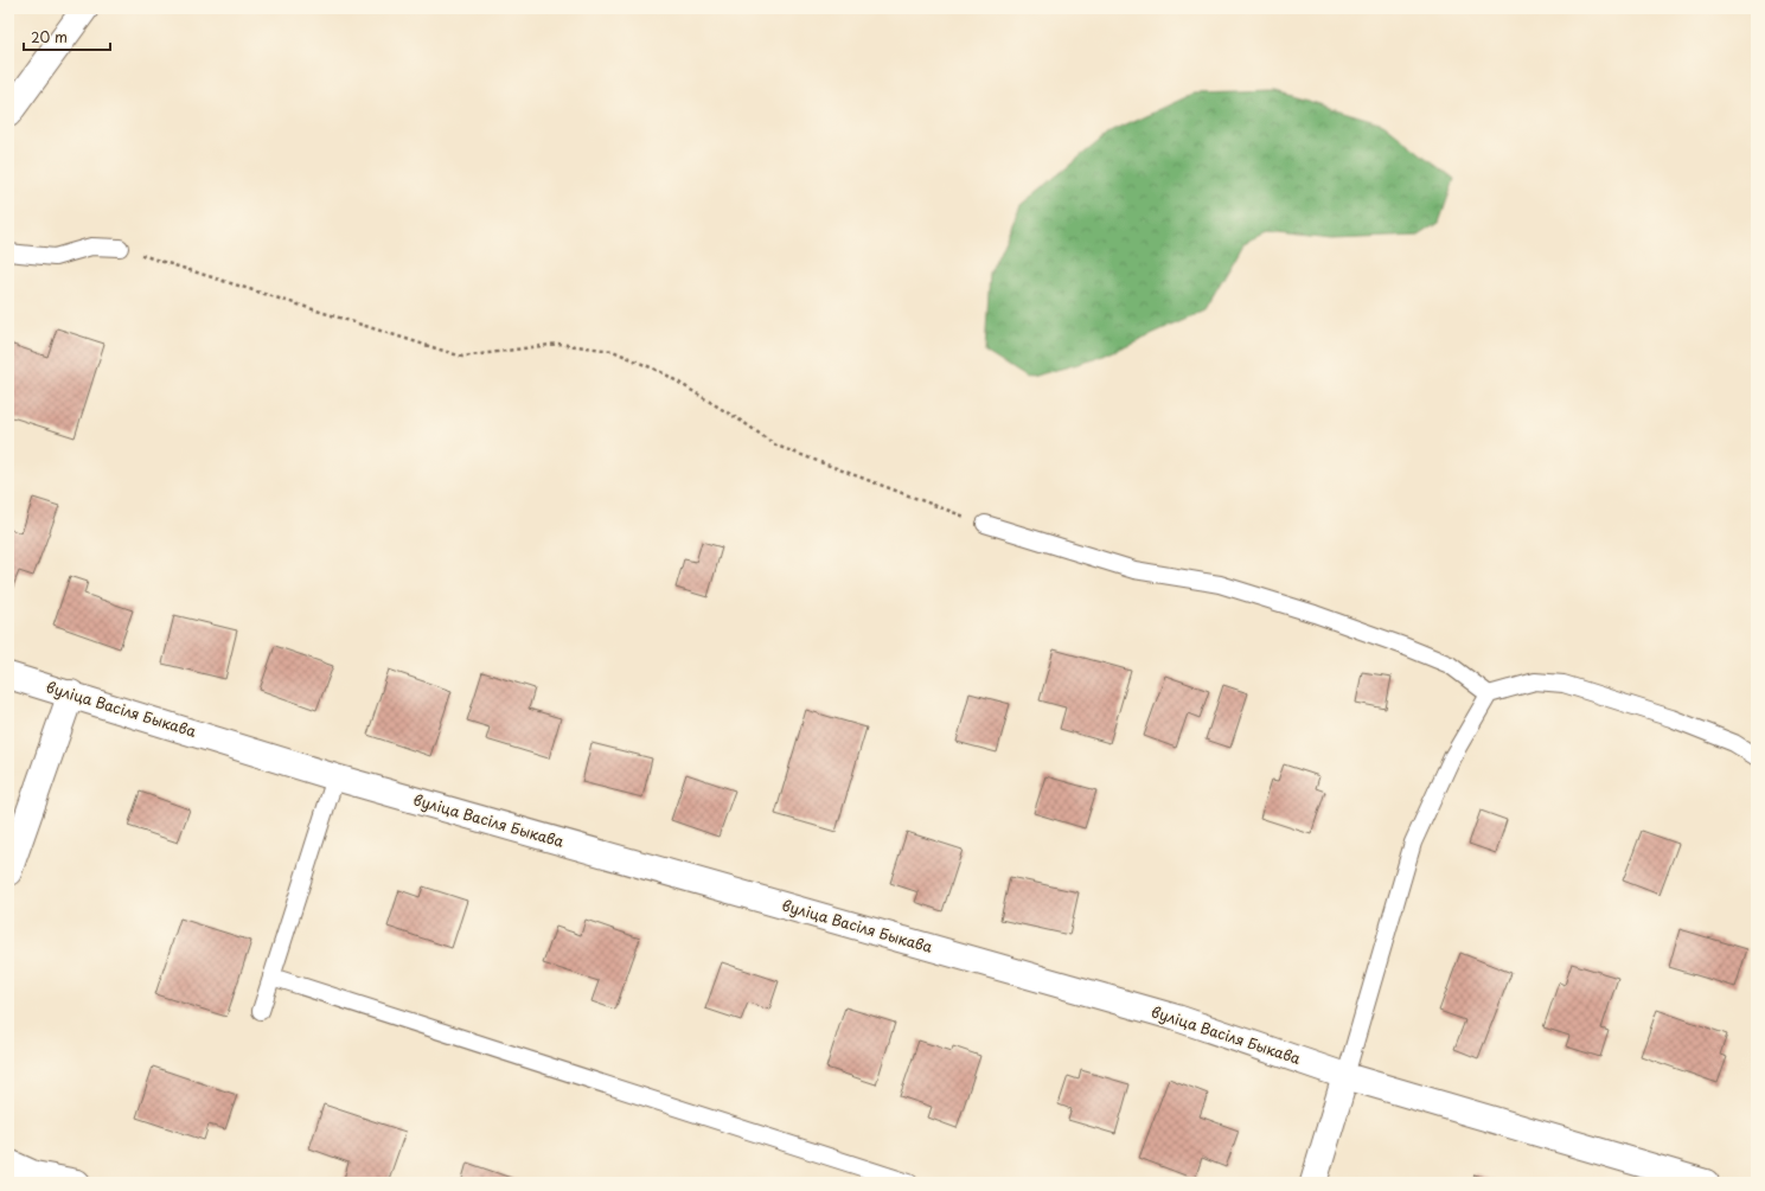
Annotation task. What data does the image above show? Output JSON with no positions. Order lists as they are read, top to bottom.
{
  "streets": {
    "street": ["вуліца Васіля Быкава"]
  },
  "scale_bar": "20 m"
}
